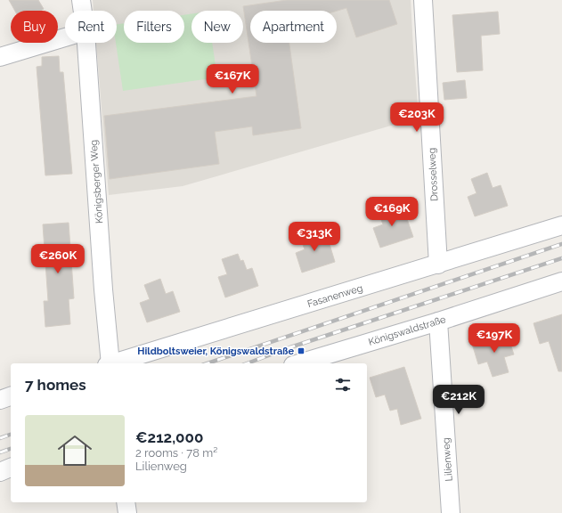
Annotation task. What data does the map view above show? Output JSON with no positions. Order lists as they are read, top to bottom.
{
  "streets": {
    "street": [
      "Drosselweg",
      "Königsberger Weg",
      "Fasanenweg",
      "Königswaldstraße",
      "Lilienweg"
    ]
  },
  "crossings": [
    ["Drosselweg", "Fasanenweg"],
    ["Königswaldstraße", "Lilienweg"]
  ],
  "places": {
    "transit": ["Hildboltsweier, Königswaldstraße"]
  },
  "page": {
    "chip": [
      "Buy",
      "Rent",
      "Filters",
      "New",
      "Apartment"
    ],
    "price": [
      "€167K",
      "€203K",
      "€169K",
      "€313K",
      "€260K",
      "€197K",
      "€212K"
    ],
    "heading": "7 homes",
    "list": [
      {
        "name": "€212,000",
        "note": "2 rooms · 78 m² · Lilienweg"
      }
    ]
  }
}
